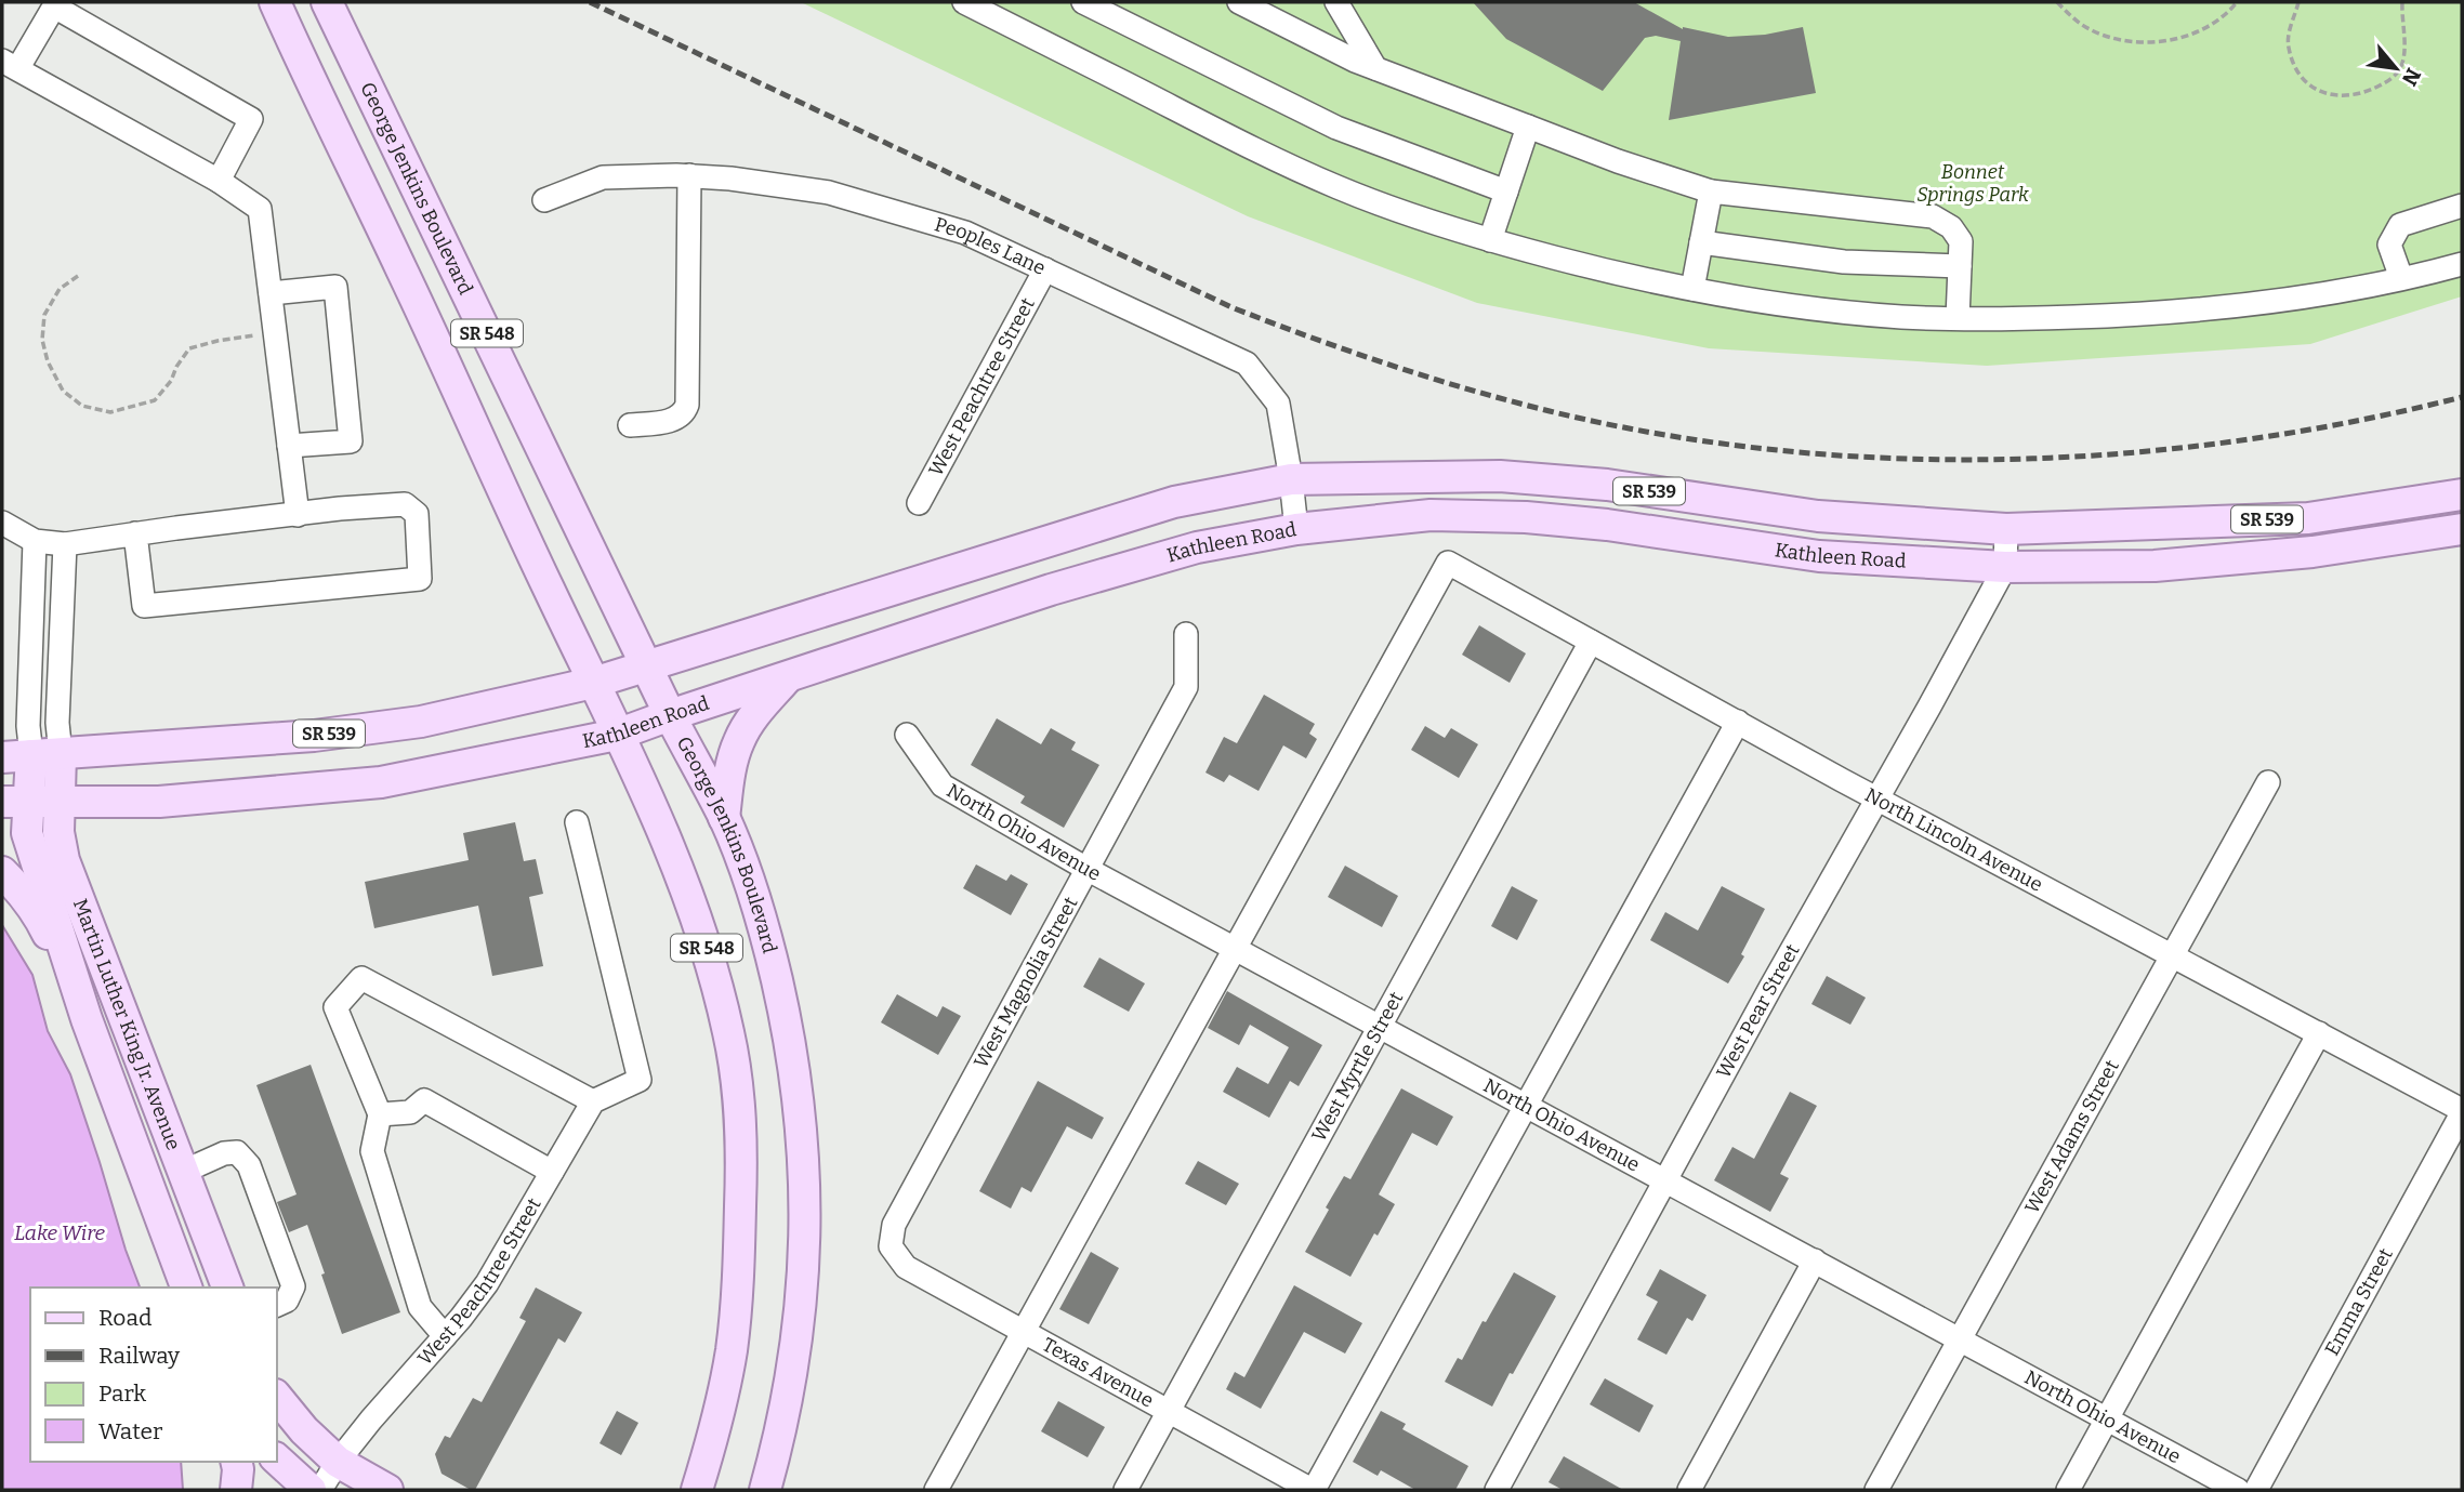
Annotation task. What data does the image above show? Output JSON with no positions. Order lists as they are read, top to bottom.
{
  "streets": {
    "main road": [
      "George Jenkins Boulevard",
      "SR 548",
      "SR 539",
      "Kathleen Road",
      "Martin Luther King Jr. Avenue"
    ],
    "street": [
      "Peoples Lane",
      "West Peachtree Street",
      "North Ohio Avenue",
      "North Lincoln Avenue",
      "West Magnolia Street",
      "West Pear Street",
      "West Myrtle Street",
      "West Adams Street",
      "Emma Street",
      "Texas Avenue"
    ]
  },
  "crossings": [
    ["George Jenkins Boulevard", "Kathleen Road"],
    ["Peoples Lane", "West Peachtree Street"],
    ["Peoples Lane", "Kathleen Road"],
    ["SR 548", "Kathleen Road"],
    ["Kathleen Road", "West Pear Street"],
    ["Kathleen Road", "Martin Luther King Jr. Avenue"],
    ["North Ohio Avenue", "North Lincoln Avenue"],
    ["North Ohio Avenue", "West Magnolia Street"],
    ["North Ohio Avenue", "West Pear Street"],
    ["North Ohio Avenue", "West Myrtle Street"],
    ["North Ohio Avenue", "West Adams Street"],
    ["North Lincoln Avenue", "West Pear Street"],
    ["North Lincoln Avenue", "West Myrtle Street"],
    ["North Lincoln Avenue", "West Adams Street"],
    ["North Lincoln Avenue", "Emma Street"],
    ["West Magnolia Street", "Texas Avenue"],
    ["West Myrtle Street", "Texas Avenue"]
  ],
  "water": ["Lake Wire"],
  "parks": ["Bonnet Springs Park"],
  "legend": [
    "Road",
    "Railway",
    "Park",
    "Water"
  ],
  "north": "bottom right"
}
